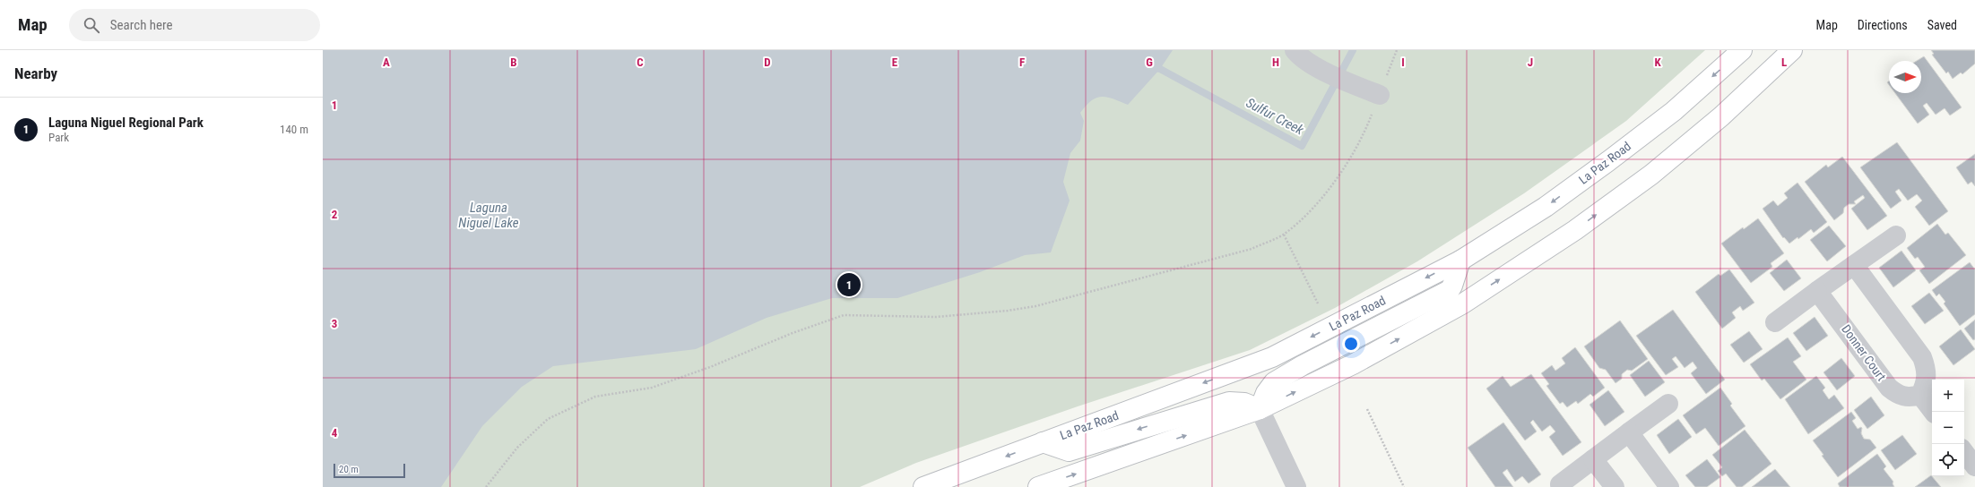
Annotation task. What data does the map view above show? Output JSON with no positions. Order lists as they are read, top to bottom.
{
  "streets": {
    "main road": ["La Paz Road"],
    "street": ["Donner Court"]
  },
  "water": ["Sulfur Creek", "Laguna Niguel Lake"],
  "scale_bar": "20 m",
  "north": "right",
  "page": {
    "header": "Map",
    "search": "Search here",
    "nav": ["Map", "Directions", "Saved"],
    "heading": "Nearby",
    "list": [
      {
        "mark": "1",
        "name": "Laguna Niguel Regional Park",
        "note": "Park",
        "value": "140 m"
      }
    ],
    "pins": "1",
    "map_buttons": ["+", "−"],
    "scale": "20 m"
  },
  "grid": {
    "columns": [
      "A",
      "B",
      "C",
      "D",
      "E",
      "F",
      "G",
      "H",
      "I",
      "J",
      "K",
      "L"
    ],
    "rows": [
      "1",
      "2",
      "3",
      "4"
    ]
  }
}
